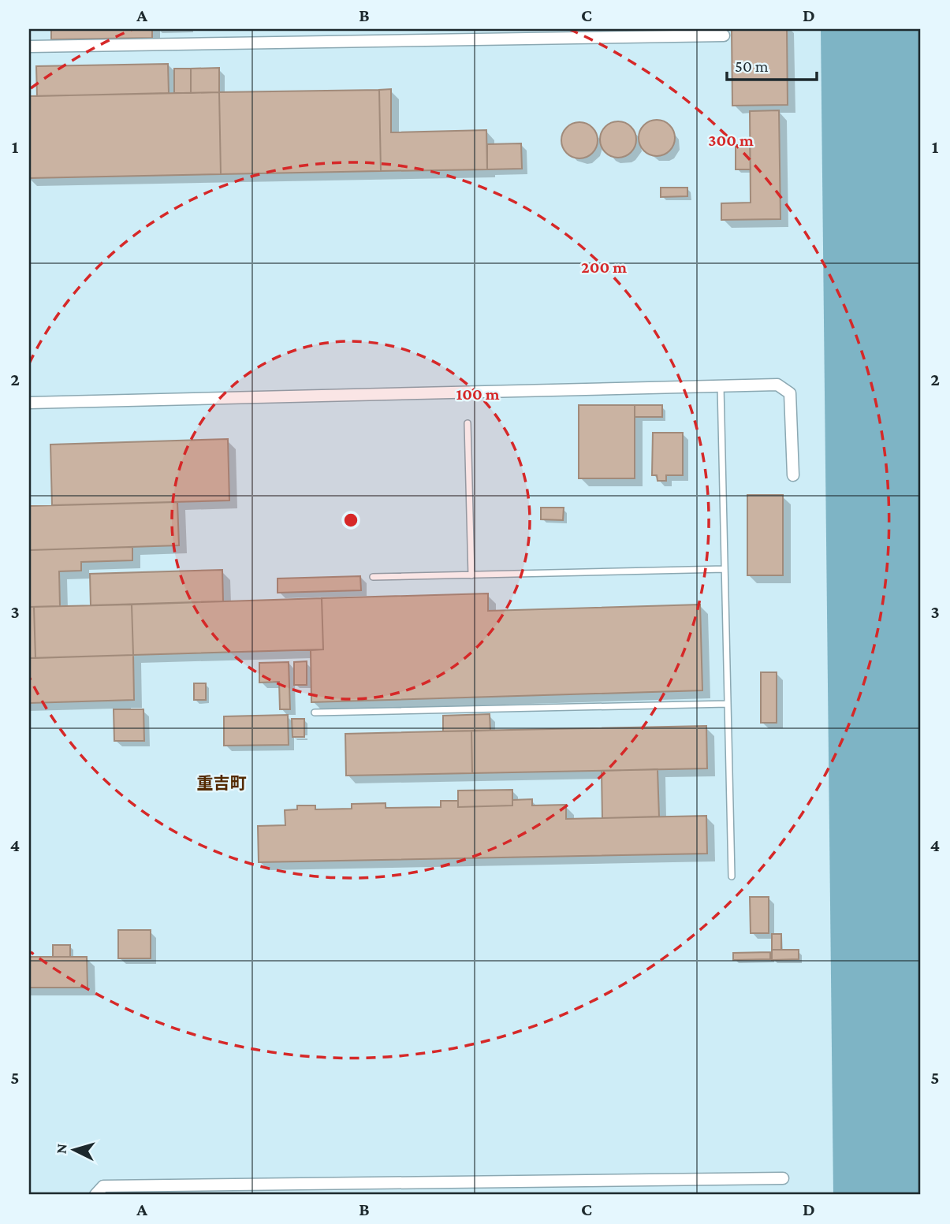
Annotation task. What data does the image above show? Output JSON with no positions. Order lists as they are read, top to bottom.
{
  "districts": ["重吉町"],
  "scale_bar": "50 m",
  "north": "left",
  "grid": {
    "columns": [
      "A",
      "B",
      "C",
      "D"
    ],
    "rows": [
      "1",
      "2",
      "3",
      "4",
      "5"
    ]
  },
  "rings": ["300 m", "200 m", "100 m"]
}
